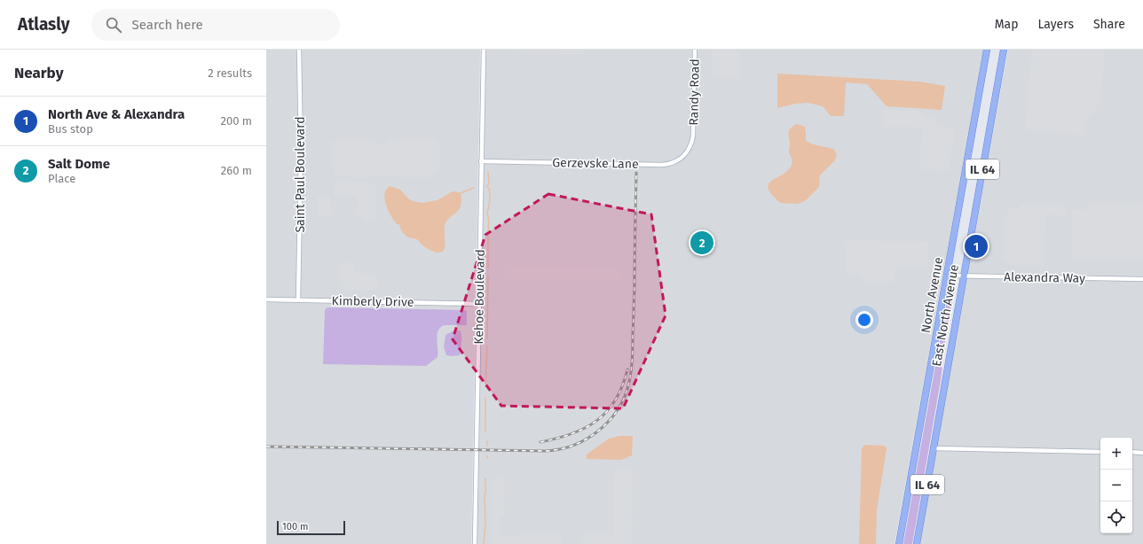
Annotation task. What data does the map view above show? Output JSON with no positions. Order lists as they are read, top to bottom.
{
  "streets": {
    "main road": ["IL 64", "North Avenue", "East North Avenue"],
    "street": [
      "Randy Road",
      "Gerzevske Lane",
      "Saint Paul Boulevard",
      "Alexandra Way",
      "Kehoe Boulevard",
      "Kimberly Drive"
    ]
  },
  "crossings": [
    ["Randy Road", "Gerzevske Lane"],
    ["Gerzevske Lane", "Kehoe Boulevard"],
    ["Saint Paul Boulevard", "Kimberly Drive"],
    ["Alexandra Way", "North Avenue"],
    ["Alexandra Way", "East North Avenue"],
    ["Kehoe Boulevard", "Kimberly Drive"]
  ],
  "scale_bar": "100 m",
  "page": {
    "header": "Atlasly",
    "search": "Search here",
    "nav": ["Map", "Layers", "Share"],
    "heading": ["Nearby", "2 results"],
    "list": [
      {
        "mark": "1",
        "name": "North Ave & Alexandra",
        "note": "Bus stop",
        "value": "200 m"
      },
      {
        "mark": "2",
        "name": "Salt Dome",
        "note": "Place",
        "value": "260 m"
      }
    ],
    "pins": ["2", "1"],
    "map_buttons": ["+", "−"],
    "scale": "100 m"
  }
}
